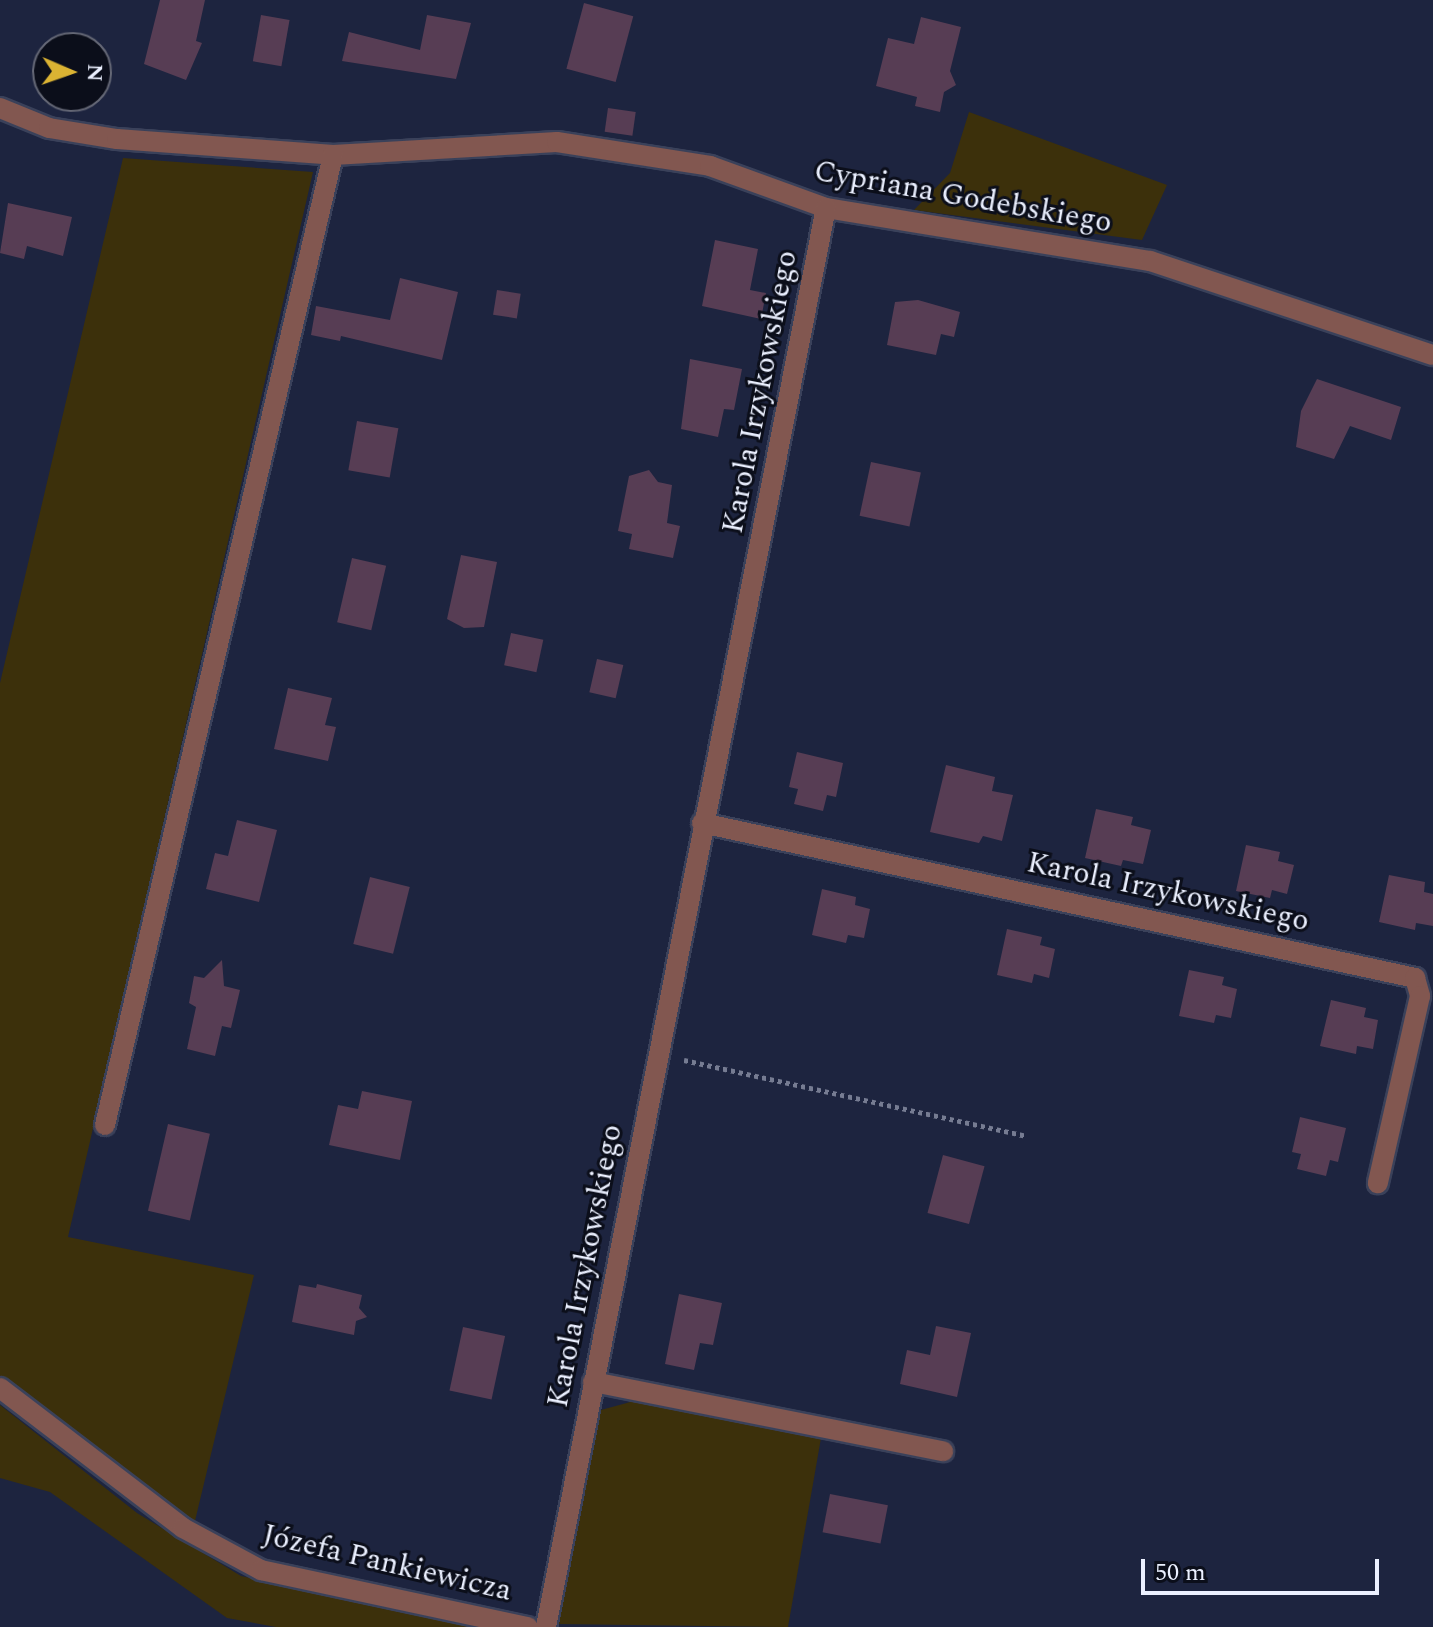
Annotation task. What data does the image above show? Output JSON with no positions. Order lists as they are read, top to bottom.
{
  "streets": {
    "street": ["Cypriana Godebskiego", "Karola Irzykowskiego", "Józefa Pankiewicza"]
  },
  "crossings": [
    ["Cypriana Godebskiego", "Karola Irzykowskiego"]
  ],
  "scale_bar": "50 m",
  "north": "right"
}
